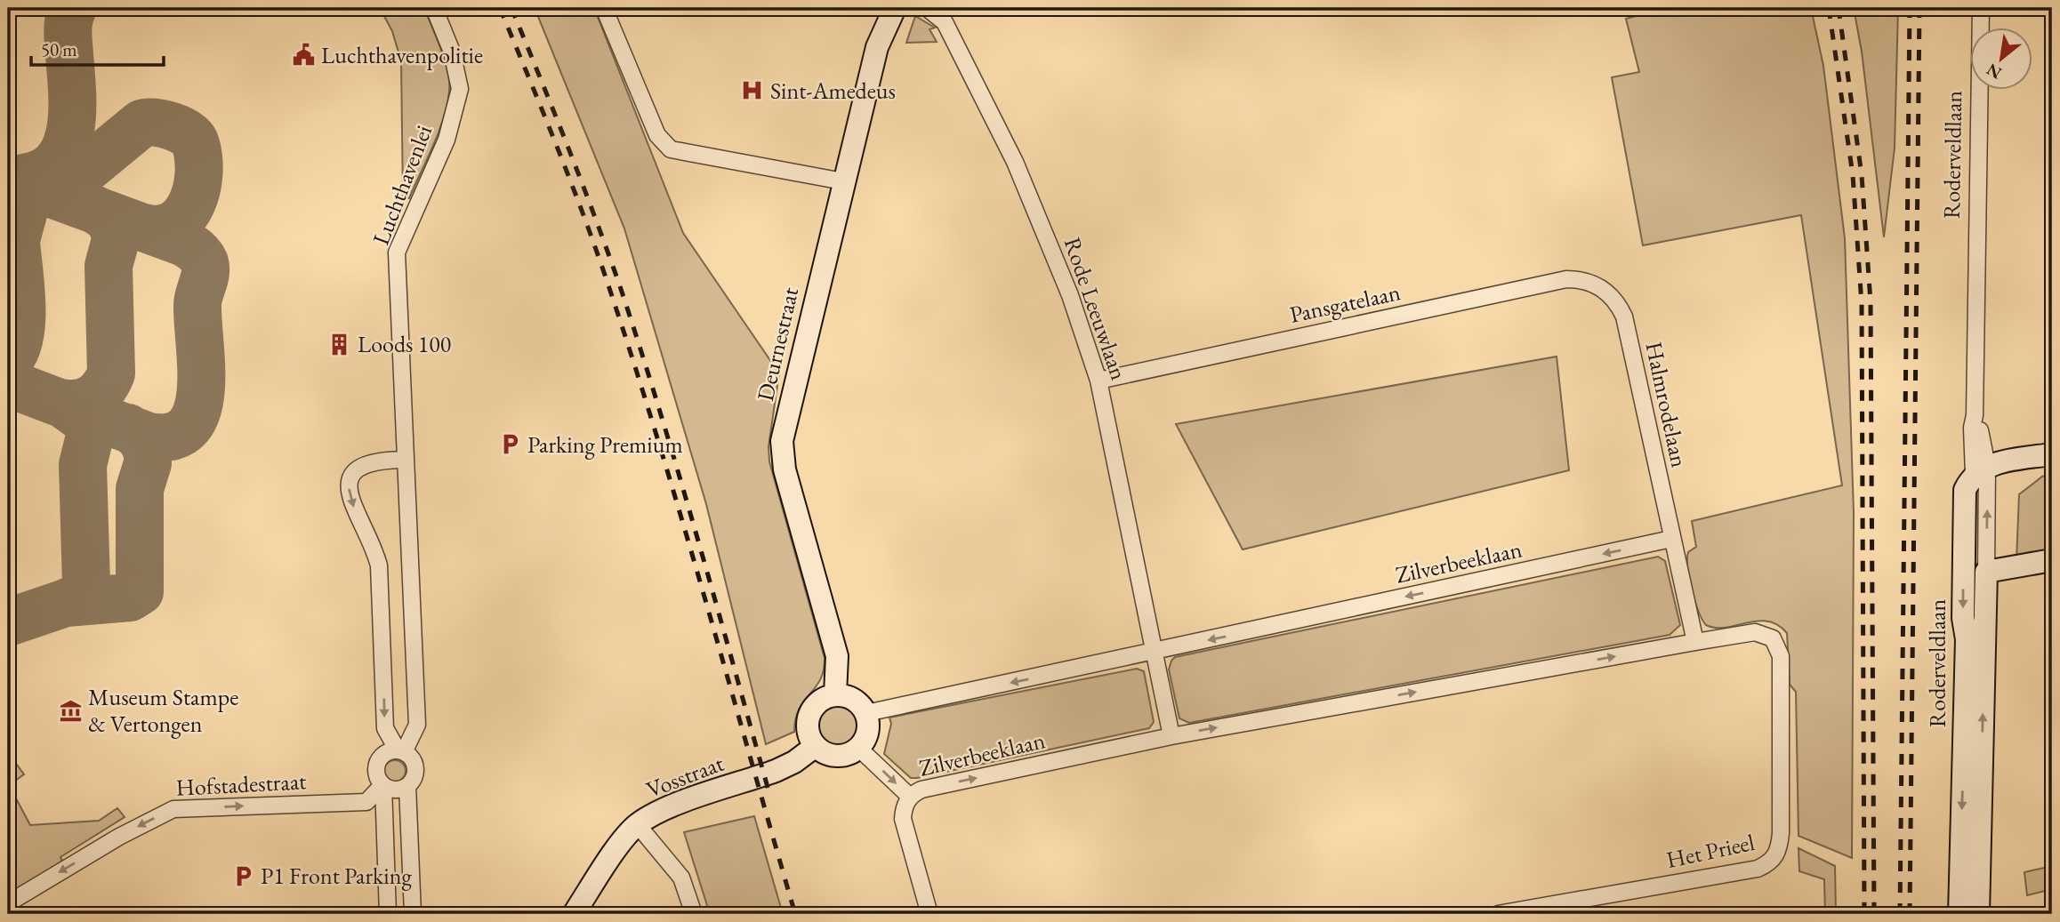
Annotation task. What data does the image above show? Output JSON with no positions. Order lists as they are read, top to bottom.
{
  "streets": {
    "street": [
      "Roderveldlaan",
      "Luchthavenlei",
      "Pansgatelaan",
      "Rode Leeuwlaan",
      "Deurnestraat",
      "Halmrodelaan",
      "Zilverbeeklaan",
      "Vosstraat",
      "Hofstadestraat",
      "Het Prieel"
    ]
  },
  "crossings": [
    ["Luchthavenlei", "Hofstadestraat"],
    ["Pansgatelaan", "Rode Leeuwlaan"],
    ["Pansgatelaan", "Halmrodelaan"],
    ["Rode Leeuwlaan", "Zilverbeeklaan"],
    ["Deurnestraat", "Zilverbeeklaan"],
    ["Deurnestraat", "Vosstraat"],
    ["Halmrodelaan", "Zilverbeeklaan"],
    ["Zilverbeeklaan", "Vosstraat"],
    ["Zilverbeeklaan", "Het Prieel"]
  ],
  "places": {
    "public building": ["Luchthavenpolitie"],
    "hospital": ["Sint-Amedeus"],
    "building": ["Loods 100"],
    "parking": ["Parking Premium", "P1 Front Parking"],
    "museum": ["Museum Stampe & Vertongen"]
  },
  "scale_bar": "50 m",
  "north": "bottom left"
}
